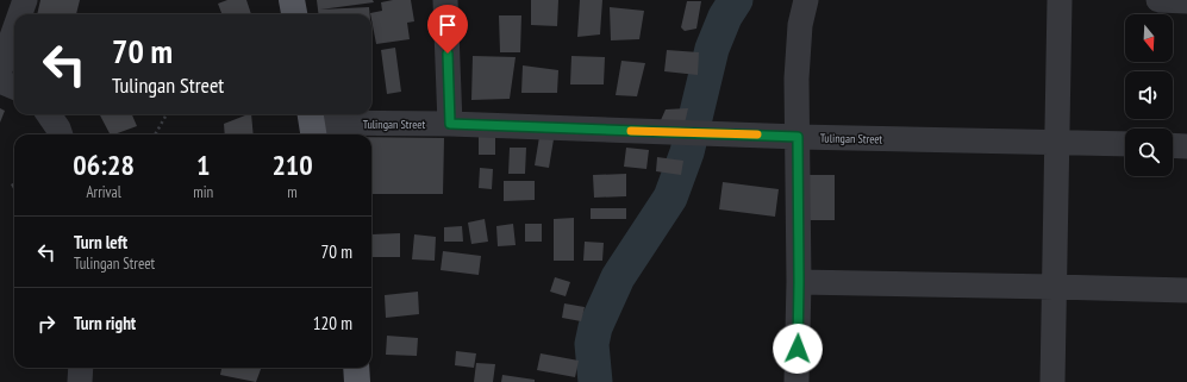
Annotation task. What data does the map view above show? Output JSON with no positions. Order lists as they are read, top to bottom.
{
  "streets": {
    "street": ["Tulingan Street"]
  },
  "north": "bottom",
  "page": {
    "turn": ["70 m", "Tulingan Street"],
    "eta": [
      "06:28",
      "Arrival",
      "1",
      "min",
      "210",
      "m"
    ],
    "list": [
      {
        "name": "Turn left",
        "note": "Tulingan Street",
        "value": "70 m"
      },
      {
        "name": "Turn right",
        "value": "120 m"
      }
    ]
  }
}
